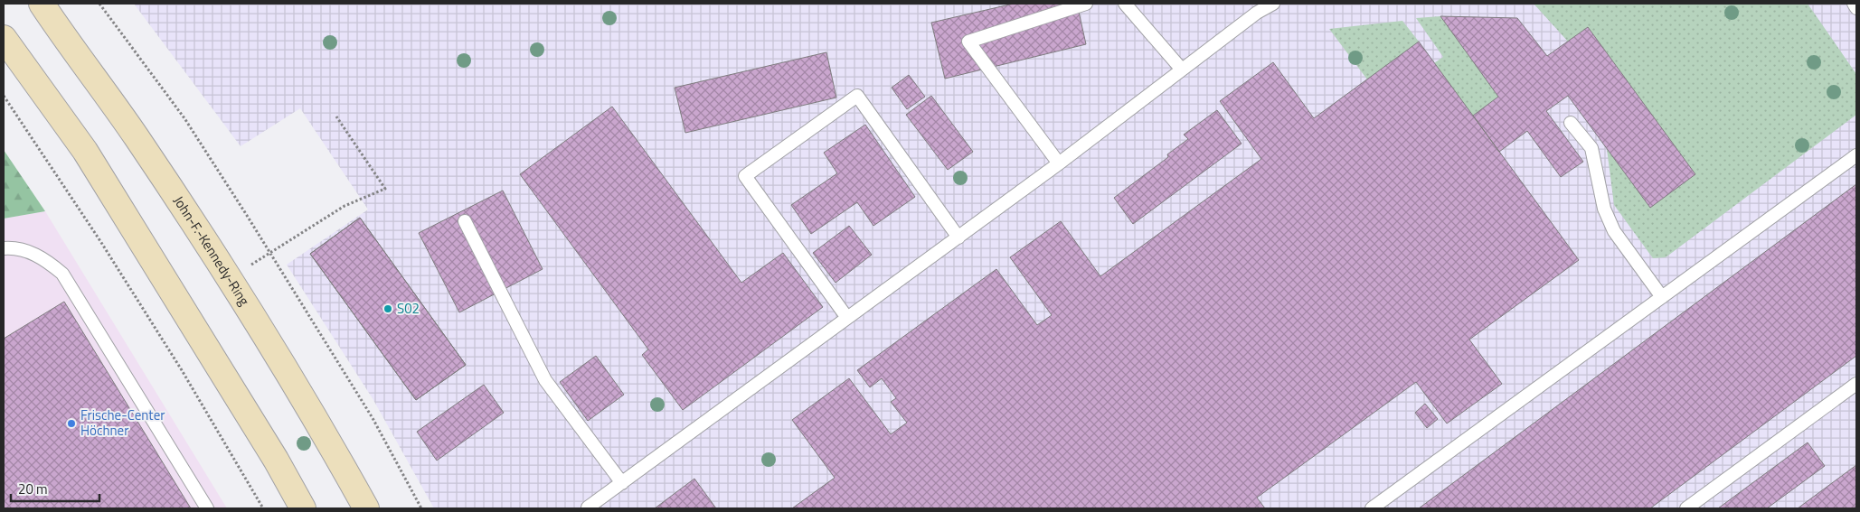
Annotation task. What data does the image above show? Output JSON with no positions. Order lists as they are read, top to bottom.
{
  "streets": {
    "main road": ["John-F.-Kennedy-Ring"]
  },
  "places": ["S02", "Frische-Center Höchner"],
  "scale_bar": "20 m"
}
